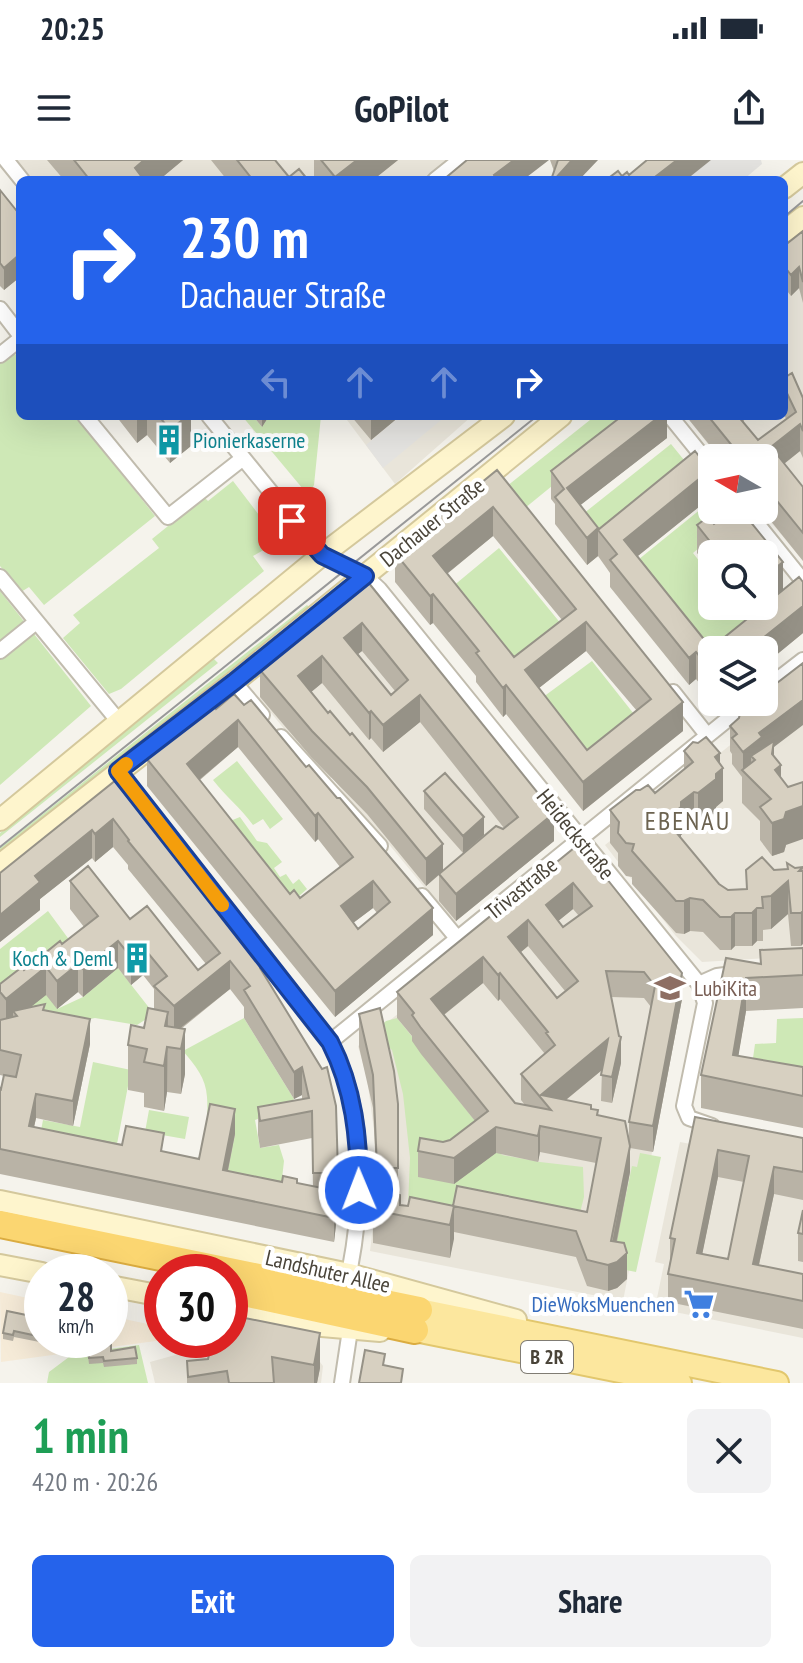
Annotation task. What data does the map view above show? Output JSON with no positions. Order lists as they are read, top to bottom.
{
  "streets": {
    "highway": ["Landshuter Allee", "B 2R"],
    "main road": ["Dachauer Straße"],
    "street": ["Heideckstraße", "Trivastraße"]
  },
  "crossings": [
    ["Dachauer Straße", "Heideckstraße"],
    ["Heideckstraße", "Trivastraße"]
  ],
  "districts": ["EBENAU"],
  "places": {
    "building": ["Pionierkaserne", "Koch & Deml"],
    "school or university": ["LubiKita"],
    "supermarket": ["DieWoksMuenchen"]
  },
  "north": "left",
  "page": {
    "status": "20:25",
    "header": "GoPilot",
    "turn": ["230 m", "Dachauer Straße"],
    "speed": "28 km/h",
    "limit": "30",
    "heading": ["1 min", "420 m · 20:26"],
    "buttons": ["Exit", "Share"]
  }
}
